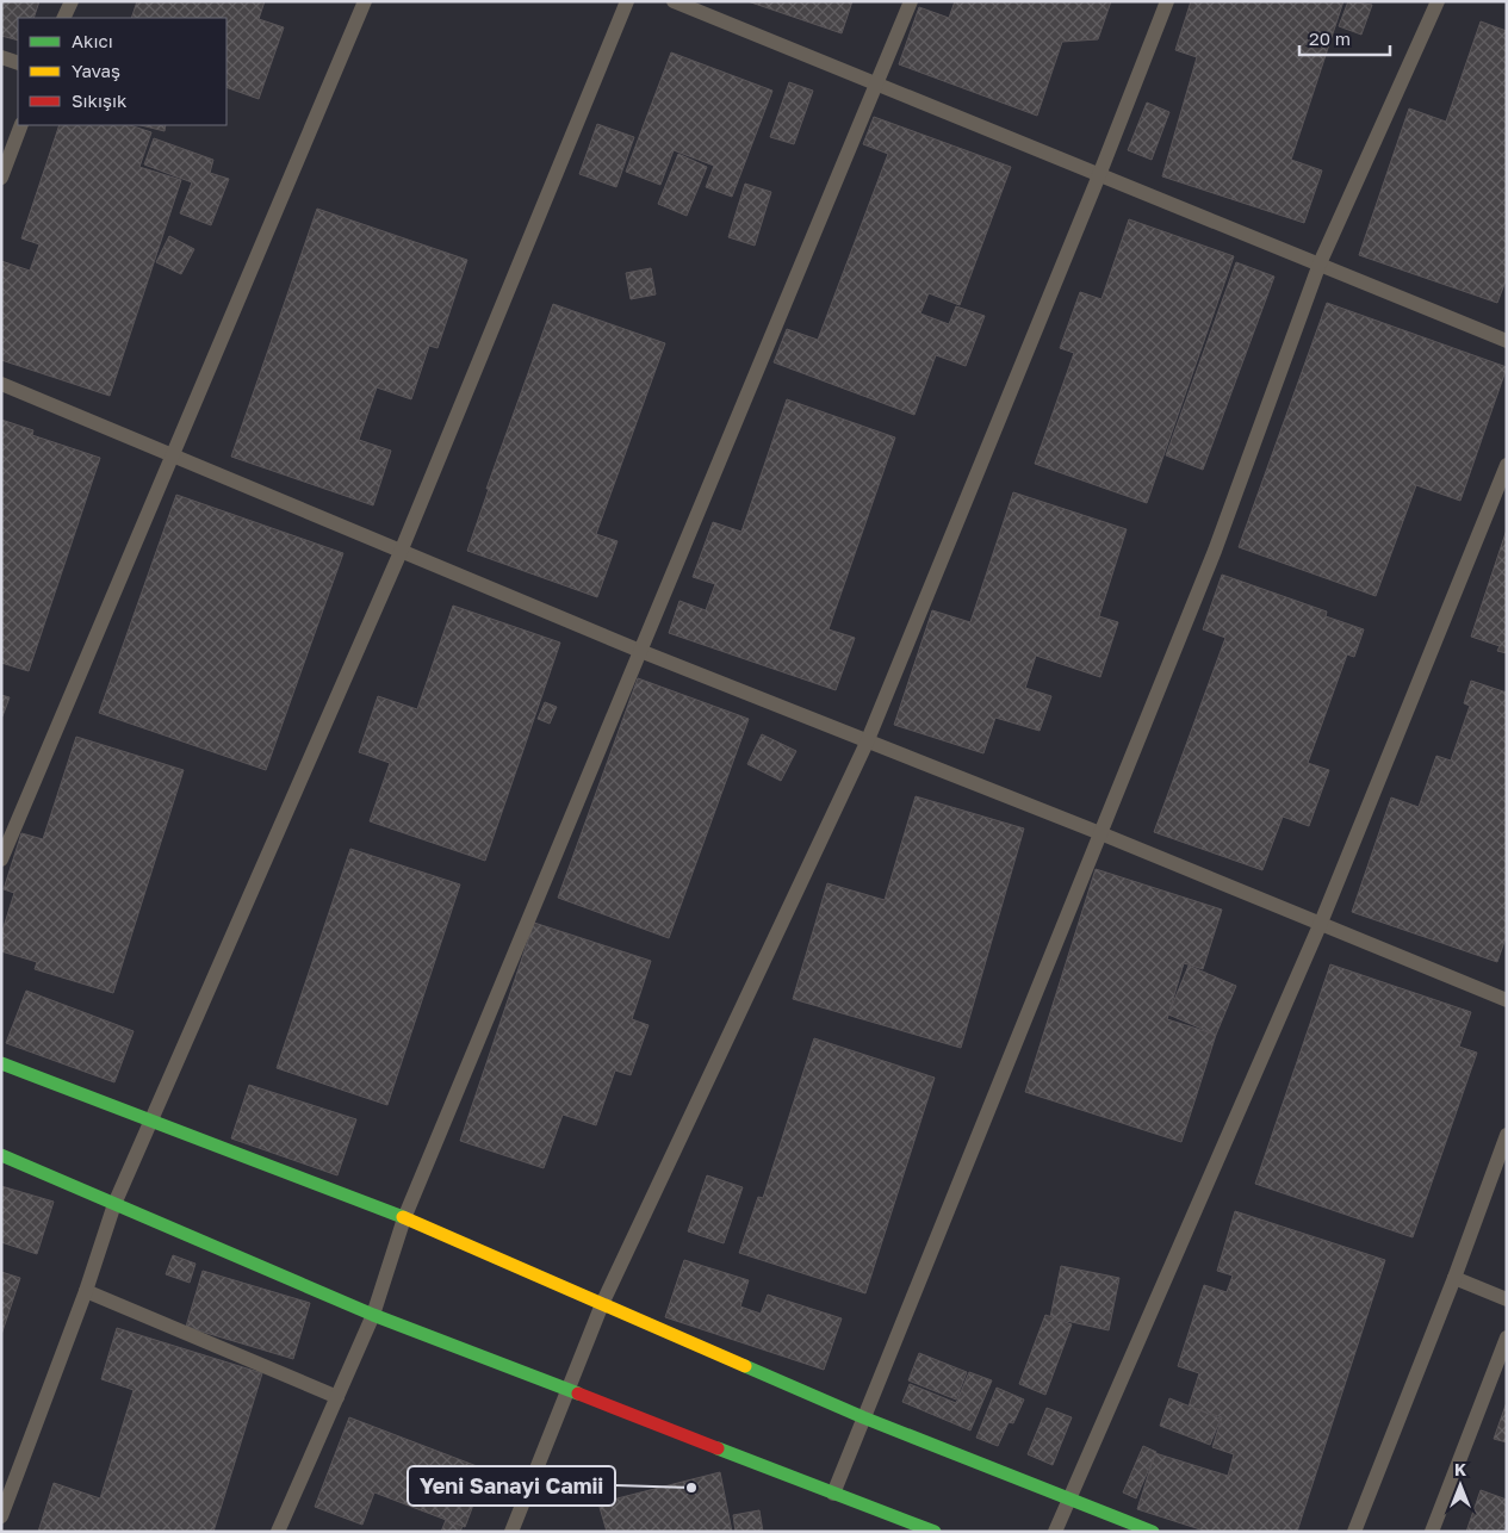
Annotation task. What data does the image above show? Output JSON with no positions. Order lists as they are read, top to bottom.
{
  "places": ["Yeni Sanayi Camii"],
  "legend": ["Akıcı", "Yavaş", "Sıkışık"],
  "scale_bar": "20 m",
  "north": "top"
}
